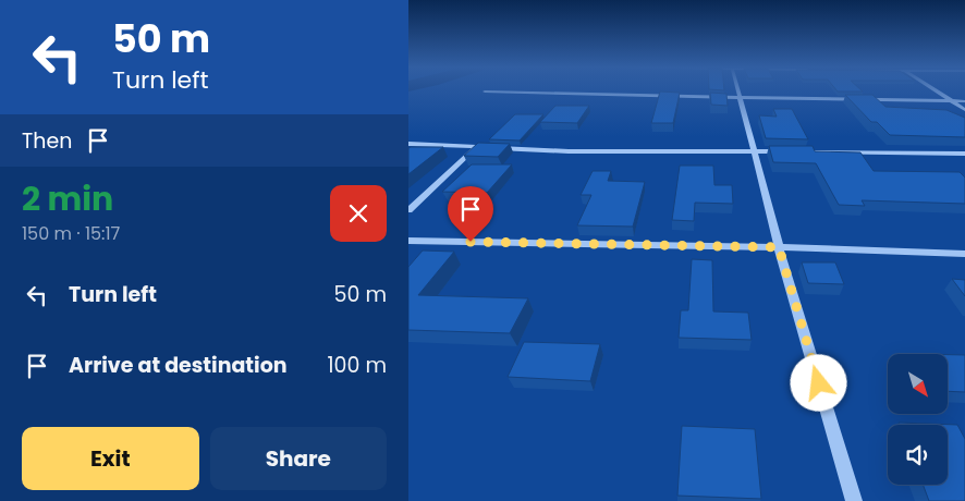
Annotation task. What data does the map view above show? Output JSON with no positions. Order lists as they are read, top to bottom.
{
  "north": "bottom right",
  "page": {
    "turn": ["50 m", "Turn left"],
    "then": "Then",
    "heading": ["2 min", "150 m · 15:17"],
    "list": [
      {
        "name": "Turn left",
        "value": "50 m"
      },
      {
        "name": "Arrive at destination",
        "value": "100 m"
      }
    ],
    "buttons": ["Exit", "Share"]
  }
}
